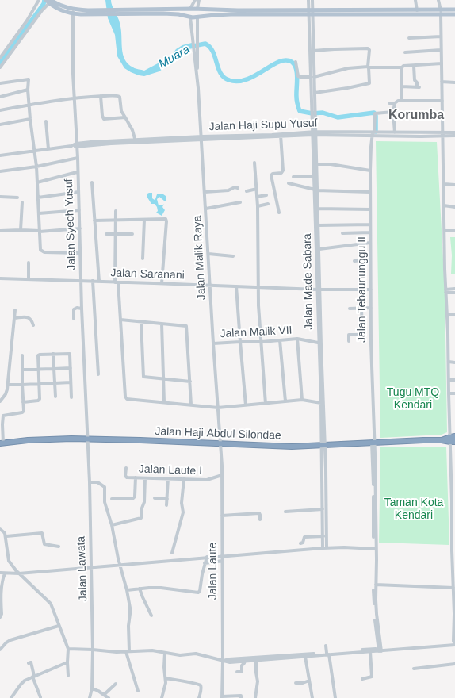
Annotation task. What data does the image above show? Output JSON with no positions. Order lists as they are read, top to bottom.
{
  "streets": {
    "highway": ["Jalan Haji Abdul Silondae"],
    "street": [
      "Jalan Haji Supu Yusuf",
      "Jalan Syech Yusuf",
      "Jalan Malik Raya",
      "Jalan Saranani",
      "Jalan Made Sabara",
      "Jalan Tebaununggu II",
      "Jalan Malik VII",
      "Jalan Laute I",
      "Jalan Lawata",
      "Jalan Laute"
    ]
  },
  "crossings": [
    ["Jalan Haji Supu Yusuf", "Jalan Syech Yusuf"],
    ["Jalan Haji Supu Yusuf", "Jalan Malik Raya"],
    ["Jalan Haji Supu Yusuf", "Jalan Made Sabara"],
    ["Jalan Haji Supu Yusuf", "Jalan Tebaununggu II"],
    ["Jalan Syech Yusuf", "Jalan Saranani"],
    ["Jalan Syech Yusuf", "Jalan Haji Abdul Silondae"],
    ["Jalan Syech Yusuf", "Jalan Lawata"],
    ["Jalan Malik Raya", "Jalan Saranani"],
    ["Jalan Malik Raya", "Jalan Malik VII"],
    ["Jalan Malik Raya", "Jalan Haji Abdul Silondae"],
    ["Jalan Malik Raya", "Jalan Laute"],
    ["Jalan Saranani", "Jalan Made Sabara"],
    ["Jalan Saranani", "Jalan Tebaununggu II"],
    ["Jalan Made Sabara", "Jalan Malik VII"],
    ["Jalan Made Sabara", "Jalan Haji Abdul Silondae"],
    ["Jalan Tebaununggu II", "Jalan Haji Abdul Silondae"],
    ["Jalan Haji Abdul Silondae", "Jalan Lawata"],
    ["Jalan Haji Abdul Silondae", "Jalan Laute"],
    ["Jalan Laute I", "Jalan Laute"]
  ],
  "districts": ["Korumba"],
  "water": ["Muara"],
  "parks": ["Tugu MTQ Kendari", "Taman Kota Kendari"]
}
